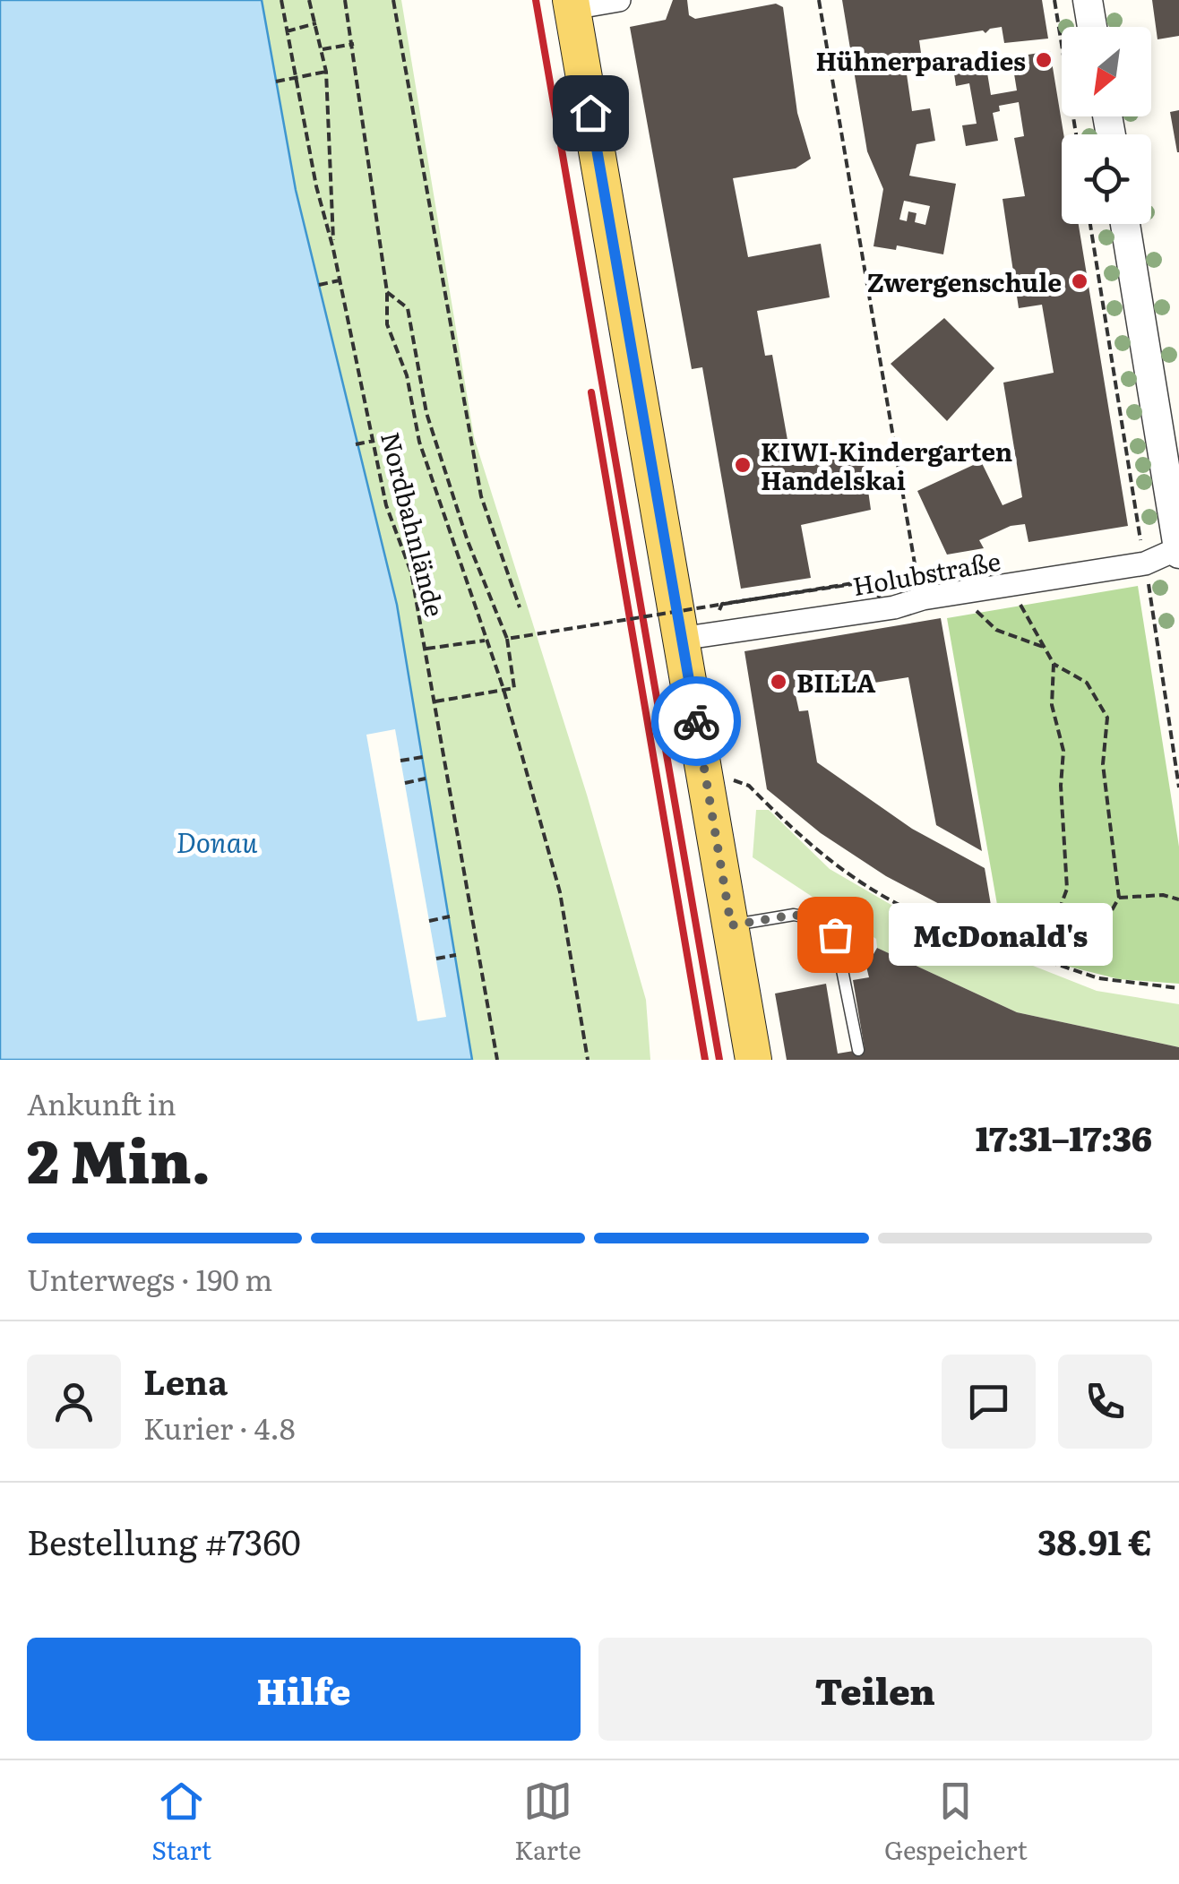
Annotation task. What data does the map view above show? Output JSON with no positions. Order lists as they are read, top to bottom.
{
  "streets": {
    "street": ["Holubstraße"],
    "path": ["Nordbahnlände"]
  },
  "water": ["Donau"],
  "places": [
    "Hühnerparadies",
    "Zwergenschule",
    "KIWI-Kindergarten Handelskai",
    "BILLA",
    "McDonald's"
  ],
  "north": "bottom left",
  "page": {
    "bubble": "McDonald's",
    "heading": ["2 Min.", "Ankunft in", "17:31–17:36"],
    "panel": [
      "Lena",
      "Kurier · 4.8",
      "Bestellung #7360",
      "38.91 €"
    ],
    "bar": "Unterwegs · 190 m",
    "buttons": ["Hilfe", "Teilen"],
    "tabs": ["Start", "Karte", "Gespeichert"]
  }
}
